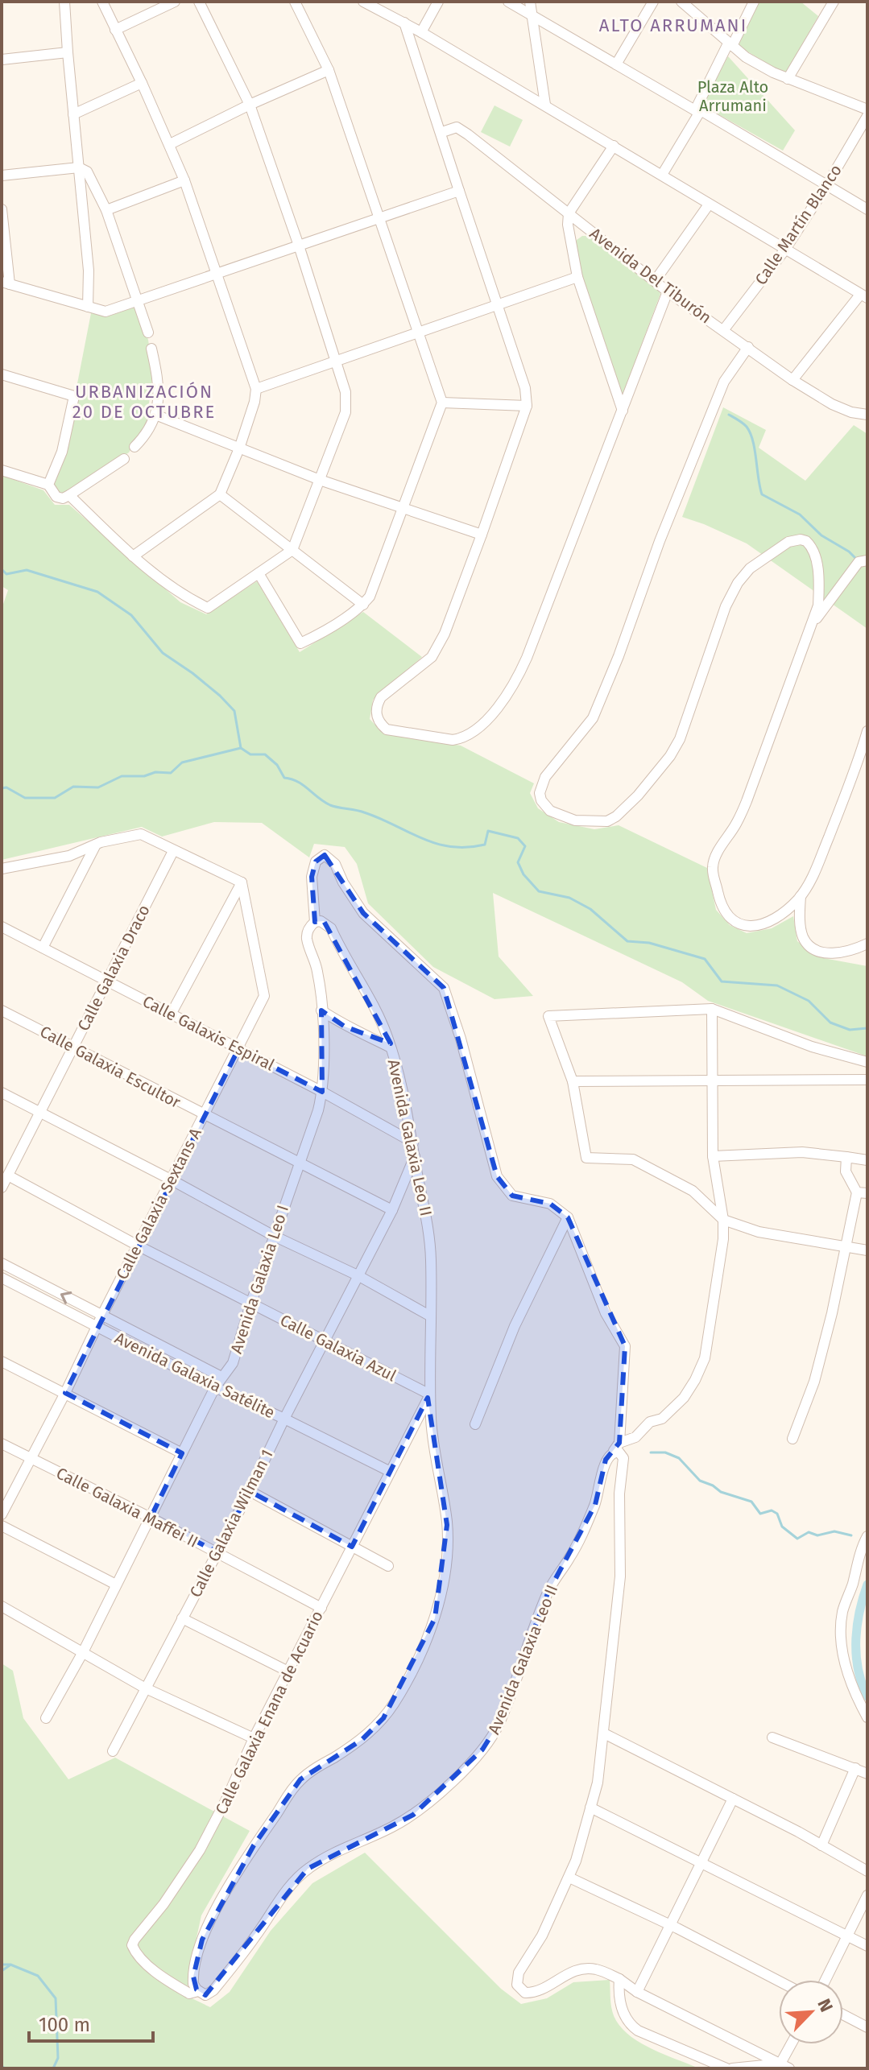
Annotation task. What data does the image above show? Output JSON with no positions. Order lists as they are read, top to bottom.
{
  "streets": {
    "street": [
      "Calle Martín Blanco",
      "Avenida Del Tiburón",
      "Calle Galaxia Draco",
      "Calle Galaxis Espiral",
      "Calle Galaxia Escultor",
      "Avenida Galaxia Leo II",
      "Calle Galaxia Sextans A",
      "Avenida Galaxia Leo I",
      "Calle Galaxia Azul",
      "Avenida Galaxia Satélite",
      "Calle Galaxia Maffei II",
      "Calle Galaxia Wilman 1",
      "Calle Galaxia Enana de Acuario"
    ]
  },
  "crossings": [
    ["Calle Martín Blanco", "Avenida Del Tiburón"],
    ["Calle Galaxia Draco", "Calle Galaxis Espiral"],
    ["Calle Galaxia Draco", "Calle Galaxia Escultor"],
    ["Calle Galaxia Draco", "Calle Galaxia Azul"],
    ["Calle Galaxis Espiral", "Avenida Galaxia Leo II"],
    ["Calle Galaxis Espiral", "Calle Galaxia Sextans A"],
    ["Calle Galaxis Espiral", "Avenida Galaxia Leo I"],
    ["Calle Galaxia Escultor", "Calle Galaxia Sextans A"],
    ["Calle Galaxia Escultor", "Avenida Galaxia Leo I"],
    ["Calle Galaxia Escultor", "Calle Galaxia Wilman 1"],
    ["Avenida Galaxia Leo II", "Avenida Galaxia Leo I"],
    ["Avenida Galaxia Leo II", "Calle Galaxia Azul"],
    ["Avenida Galaxia Leo II", "Calle Galaxia Wilman 1"],
    ["Avenida Galaxia Leo II", "Calle Galaxia Enana de Acuario"],
    ["Calle Galaxia Sextans A", "Calle Galaxia Azul"],
    ["Calle Galaxia Sextans A", "Avenida Galaxia Satélite"],
    ["Calle Galaxia Sextans A", "Calle Galaxia Maffei II"],
    ["Avenida Galaxia Leo I", "Calle Galaxia Azul"],
    ["Avenida Galaxia Leo I", "Avenida Galaxia Satélite"],
    ["Avenida Galaxia Leo I", "Calle Galaxia Maffei II"],
    ["Calle Galaxia Azul", "Calle Galaxia Wilman 1"],
    ["Calle Galaxia Azul", "Calle Galaxia Enana de Acuario"],
    ["Avenida Galaxia Satélite", "Calle Galaxia Wilman 1"],
    ["Avenida Galaxia Satélite", "Calle Galaxia Enana de Acuario"],
    ["Calle Galaxia Maffei II", "Calle Galaxia Wilman 1"],
    ["Calle Galaxia Maffei II", "Calle Galaxia Enana de Acuario"]
  ],
  "districts": ["ALTO ARRUMANI", "URBANIZACIÓN 20 DE OCTUBRE"],
  "parks": ["Plaza Alto Arrumani"],
  "scale_bar": "100 m",
  "north": "top right"
}
